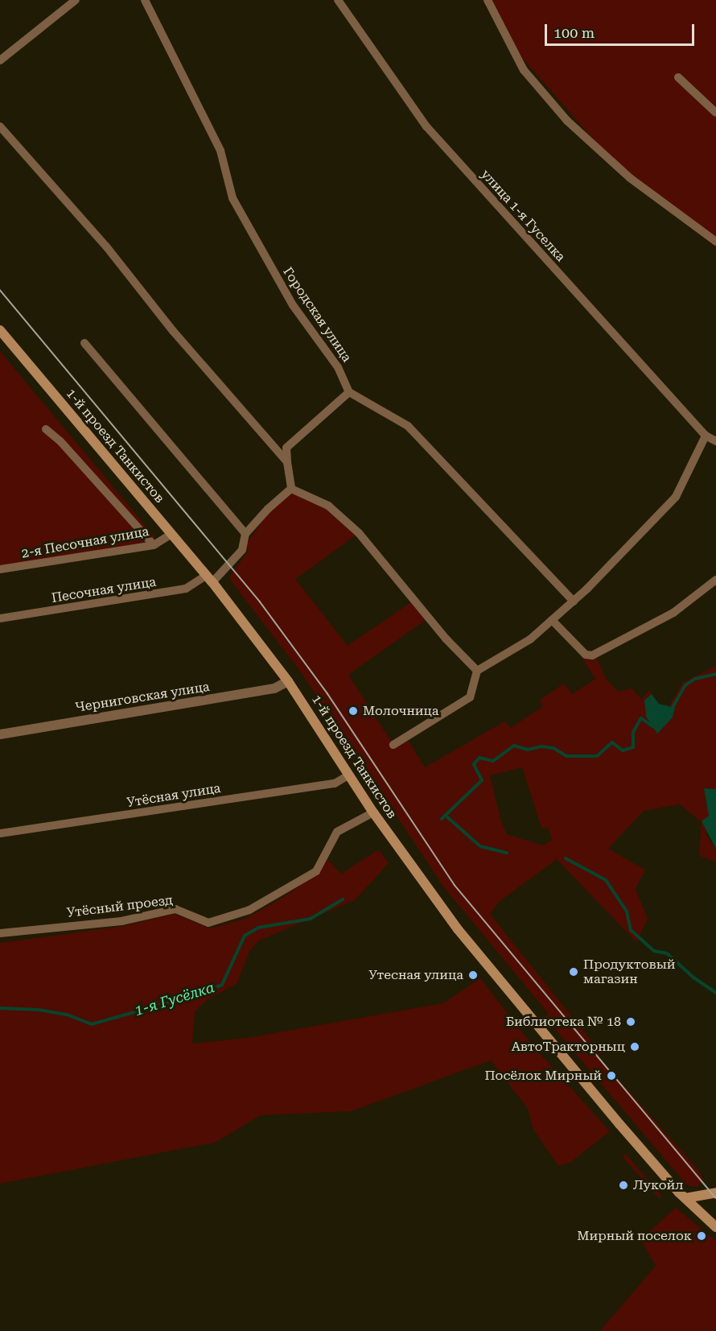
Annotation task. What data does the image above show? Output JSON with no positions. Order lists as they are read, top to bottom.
{
  "streets": {
    "main road": ["1-й проезд Танкистов"],
    "street": [
      "улица 1-я Гуселка",
      "Городская улица",
      "2-я Песочная улица",
      "Песочная улица",
      "Черниговская улица",
      "Утёсная улица",
      "Утёсный проезд"
    ]
  },
  "crossings": [
    ["1-й проезд Танкистов", "2-я Песочная улица"],
    ["1-й проезд Танкистов", "Песочная улица"],
    ["1-й проезд Танкистов", "Черниговская улица"],
    ["1-й проезд Танкистов", "Утёсная улица"],
    ["1-й проезд Танкистов", "Утёсный проезд"]
  ],
  "water": ["1-я Гусёлка"],
  "places": [
    "Молочница",
    "Продуктовый магазин",
    "Утесная улица",
    "Библиотека № 18",
    "АвтоТракторныц",
    "Посёлок Мирный",
    "Лукойл",
    "Мирный поселок"
  ],
  "scale_bar": "100 m"
}
